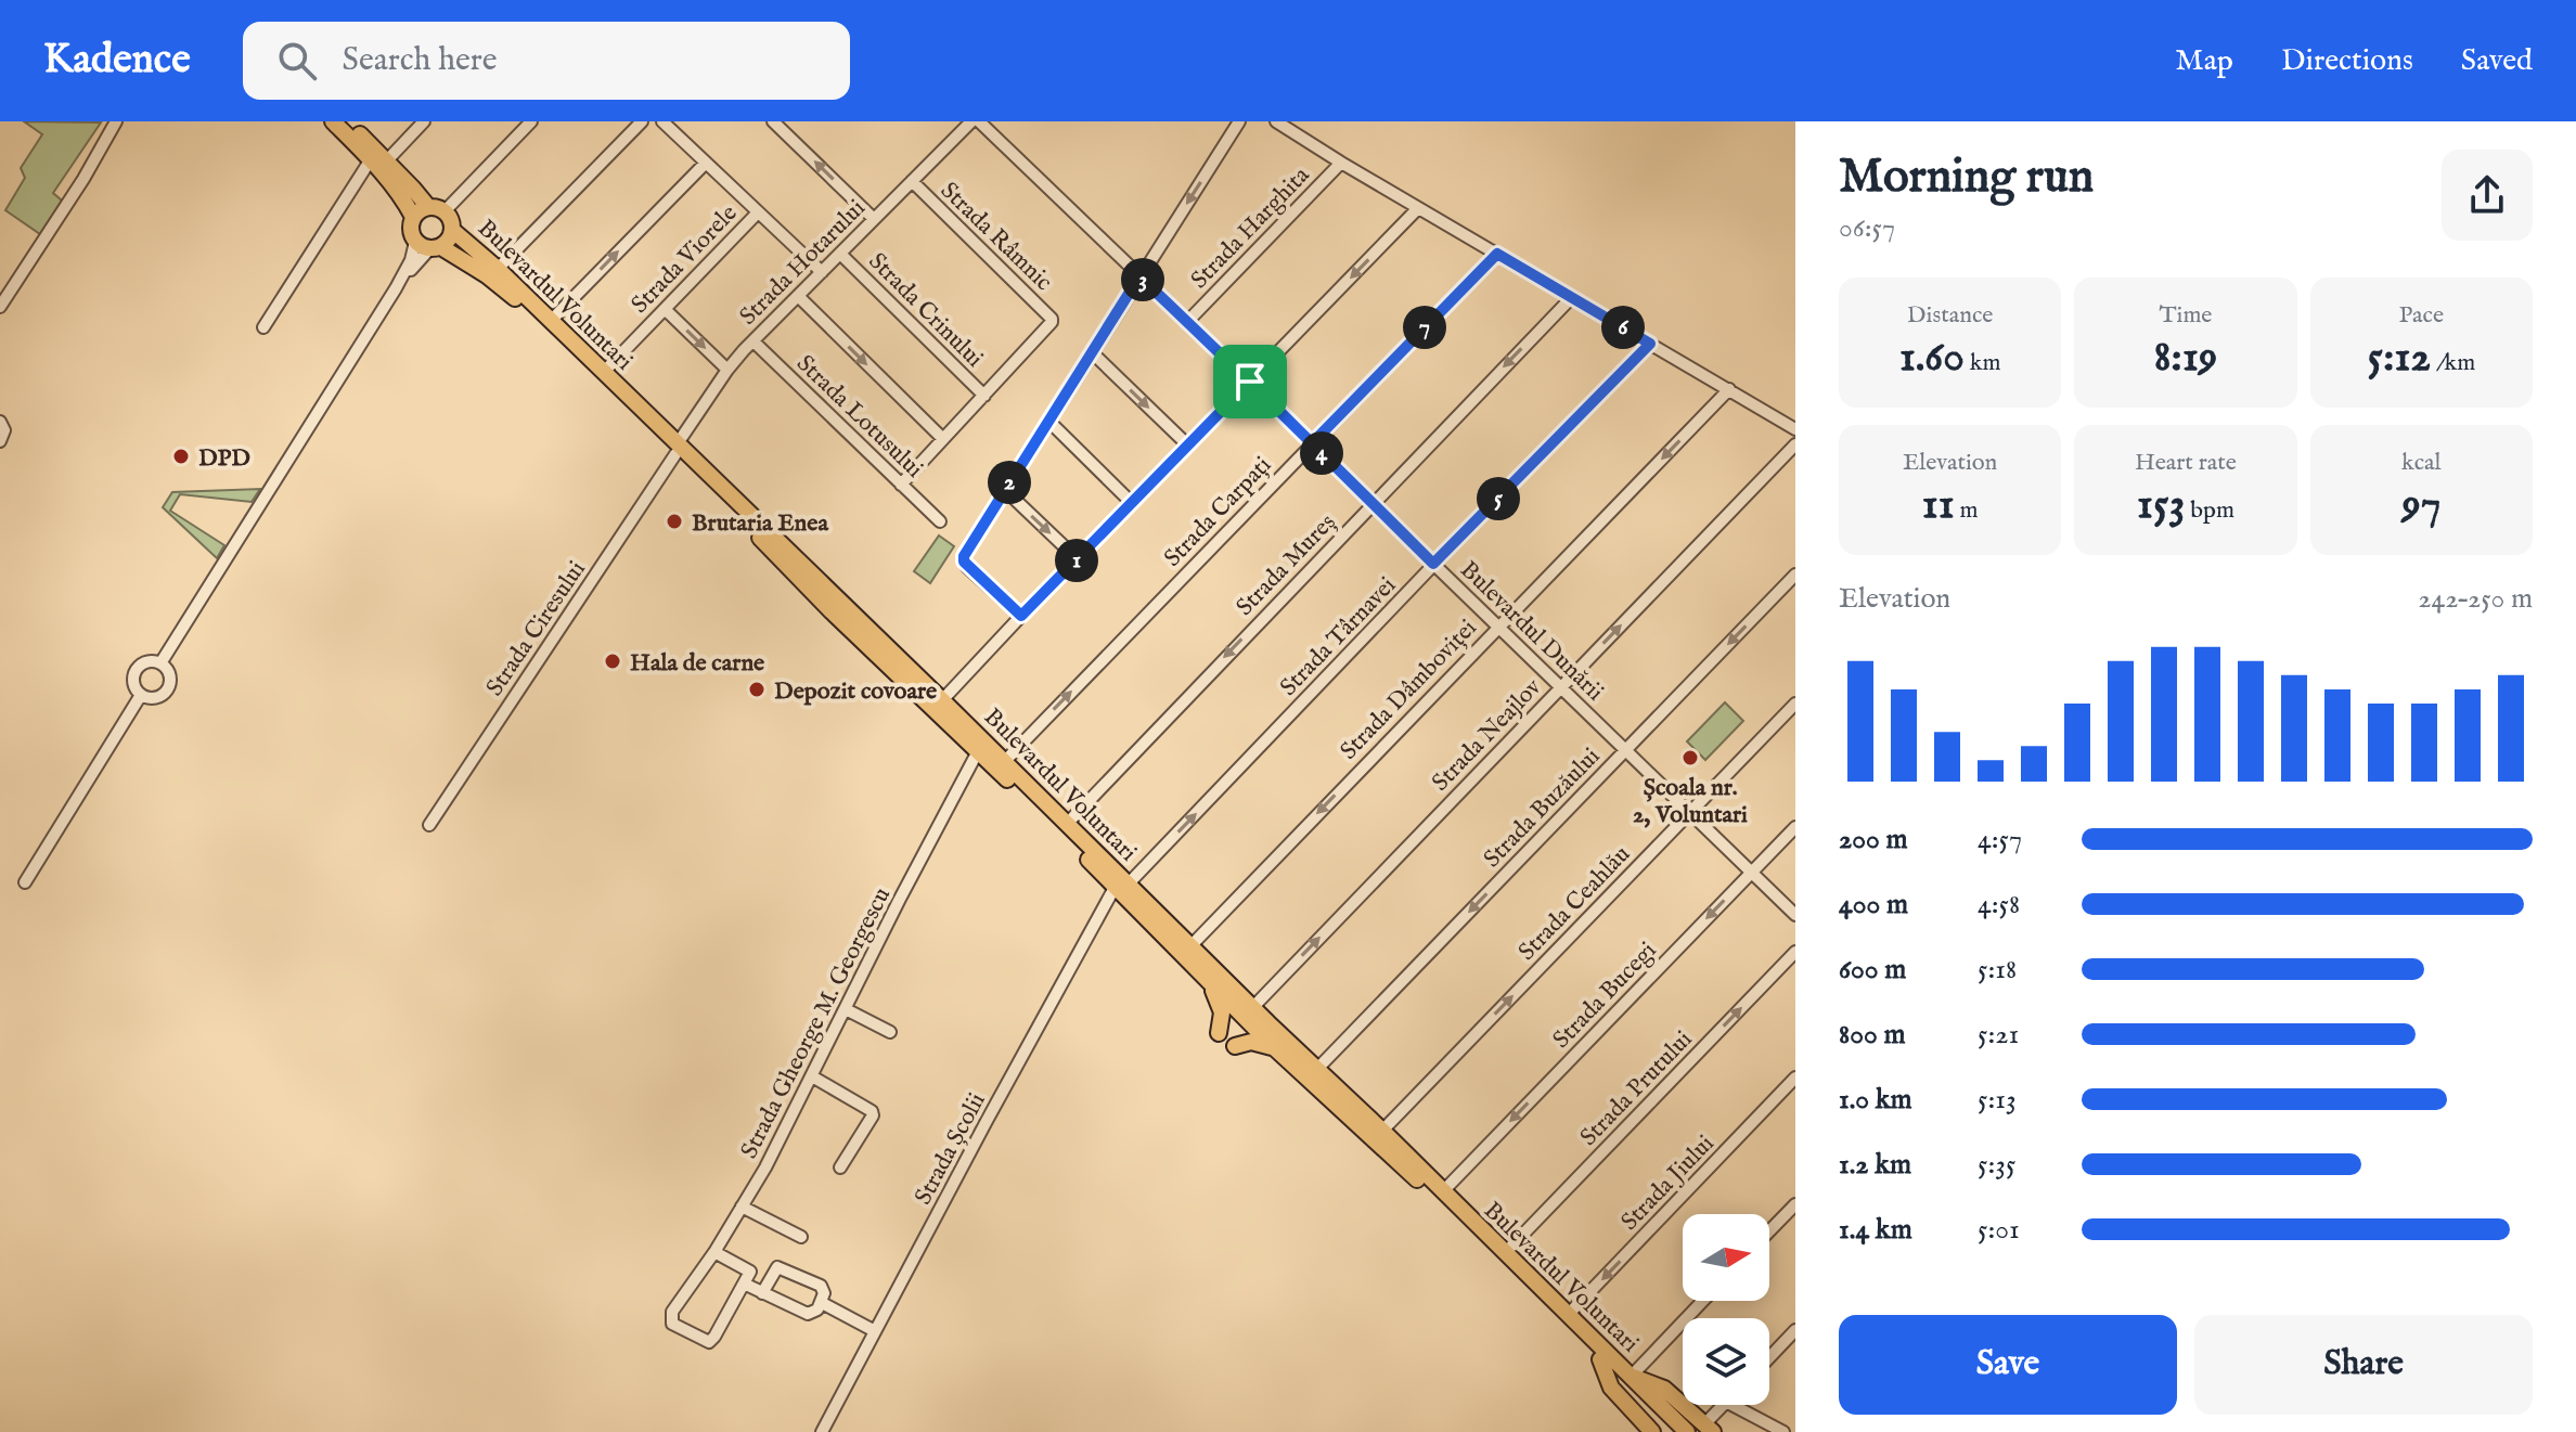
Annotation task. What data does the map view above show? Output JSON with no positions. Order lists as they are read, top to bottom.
{
  "streets": {
    "highway": ["Bulevardul Voluntari"],
    "street": [
      "Strada Harghita",
      "Strada Râmnic",
      "Strada Viorele",
      "Strada Hotarului",
      "Strada Crinului",
      "Strada Lotusului",
      "Strada Carpați",
      "Strada Mureș",
      "Strada Ciresului",
      "Bulevardul Dunării",
      "Strada Târnavei",
      "Strada Dâmboviței",
      "Strada Neajlov",
      "Strada Buzăului",
      "Strada Ceahlău",
      "Strada Bucegi",
      "Strada Gheorge M. Georgescu",
      "Strada Prutului",
      "Strada Școlii",
      "Strada Jiului"
    ]
  },
  "crossings": [
    ["Strada Harghita", "Bulevardul Dunării"],
    ["Strada Râmnic", "Strada Hotarului"],
    ["Strada Râmnic", "Strada Crinului"],
    ["Strada Viorele", "Bulevardul Voluntari"],
    ["Strada Hotarului", "Bulevardul Voluntari"],
    ["Strada Hotarului", "Strada Crinului"],
    ["Strada Hotarului", "Strada Lotusului"],
    ["Strada Hotarului", "Strada Ciresului"],
    ["Bulevardul Voluntari", "Strada Carpați"],
    ["Bulevardul Voluntari", "Strada Mureș"],
    ["Bulevardul Voluntari", "Strada Ciresului"],
    ["Bulevardul Voluntari", "Strada Târnavei"],
    ["Bulevardul Voluntari", "Strada Dâmboviței"],
    ["Bulevardul Voluntari", "Strada Neajlov"],
    ["Bulevardul Voluntari", "Strada Buzăului"],
    ["Bulevardul Voluntari", "Strada Ceahlău"],
    ["Bulevardul Voluntari", "Strada Bucegi"],
    ["Bulevardul Voluntari", "Strada Gheorge M. Georgescu"],
    ["Bulevardul Voluntari", "Strada Prutului"],
    ["Bulevardul Voluntari", "Strada Școlii"],
    ["Bulevardul Voluntari", "Strada Jiului"],
    ["Strada Carpați", "Bulevardul Dunării"],
    ["Strada Mureș", "Bulevardul Dunării"],
    ["Bulevardul Dunării", "Strada Târnavei"],
    ["Bulevardul Dunării", "Strada Dâmboviței"],
    ["Bulevardul Dunării", "Strada Neajlov"],
    ["Bulevardul Dunării", "Strada Buzăului"],
    ["Bulevardul Dunării", "Strada Ceahlău"],
    ["Bulevardul Dunării", "Strada Bucegi"],
    ["Strada Târnavei", "Strada Școlii"]
  ],
  "one_way": [
    "Strada Mureș",
    "Strada Târnavei",
    "Strada Dâmboviței",
    "Strada Neajlov",
    "Strada Buzăului",
    "Strada Ceahlău",
    "Strada Bucegi",
    "Strada Prutului"
  ],
  "places": [
    "DPD",
    "Brutaria Enea",
    "Hala de carne",
    "Depozit covoare",
    "Școala nr. 2, Voluntari"
  ],
  "north": "right",
  "page": {
    "header": "Kadence",
    "search": "Search here",
    "nav": ["Map", "Directions", "Saved"],
    "heading": ["Morning run", "06:57"],
    "pins": [
      "3",
      "6",
      "7",
      "4",
      "2",
      "5",
      "1"
    ],
    "stats": [
      ["Distance", "1.60 km"],
      ["Time", "8:19"],
      ["Pace", "5:12 /km"],
      ["Elevation", "11 m"],
      ["Heart rate", "153 bpm"],
      ["kcal", "97"]
    ],
    "chart": ["Elevation", "242–250 m"],
    "list": [
      {
        "name": "200 m",
        "note": "4:57"
      },
      {
        "name": "400 m",
        "note": "4:58"
      },
      {
        "name": "600 m",
        "note": "5:18"
      },
      {
        "name": "800 m",
        "note": "5:21"
      },
      {
        "name": "1.0 km",
        "note": "5:13"
      },
      {
        "name": "1.2 km",
        "note": "5:35"
      },
      {
        "name": "1.4 km",
        "note": "5:01"
      }
    ],
    "buttons": ["Save", "Share"]
  }
}
